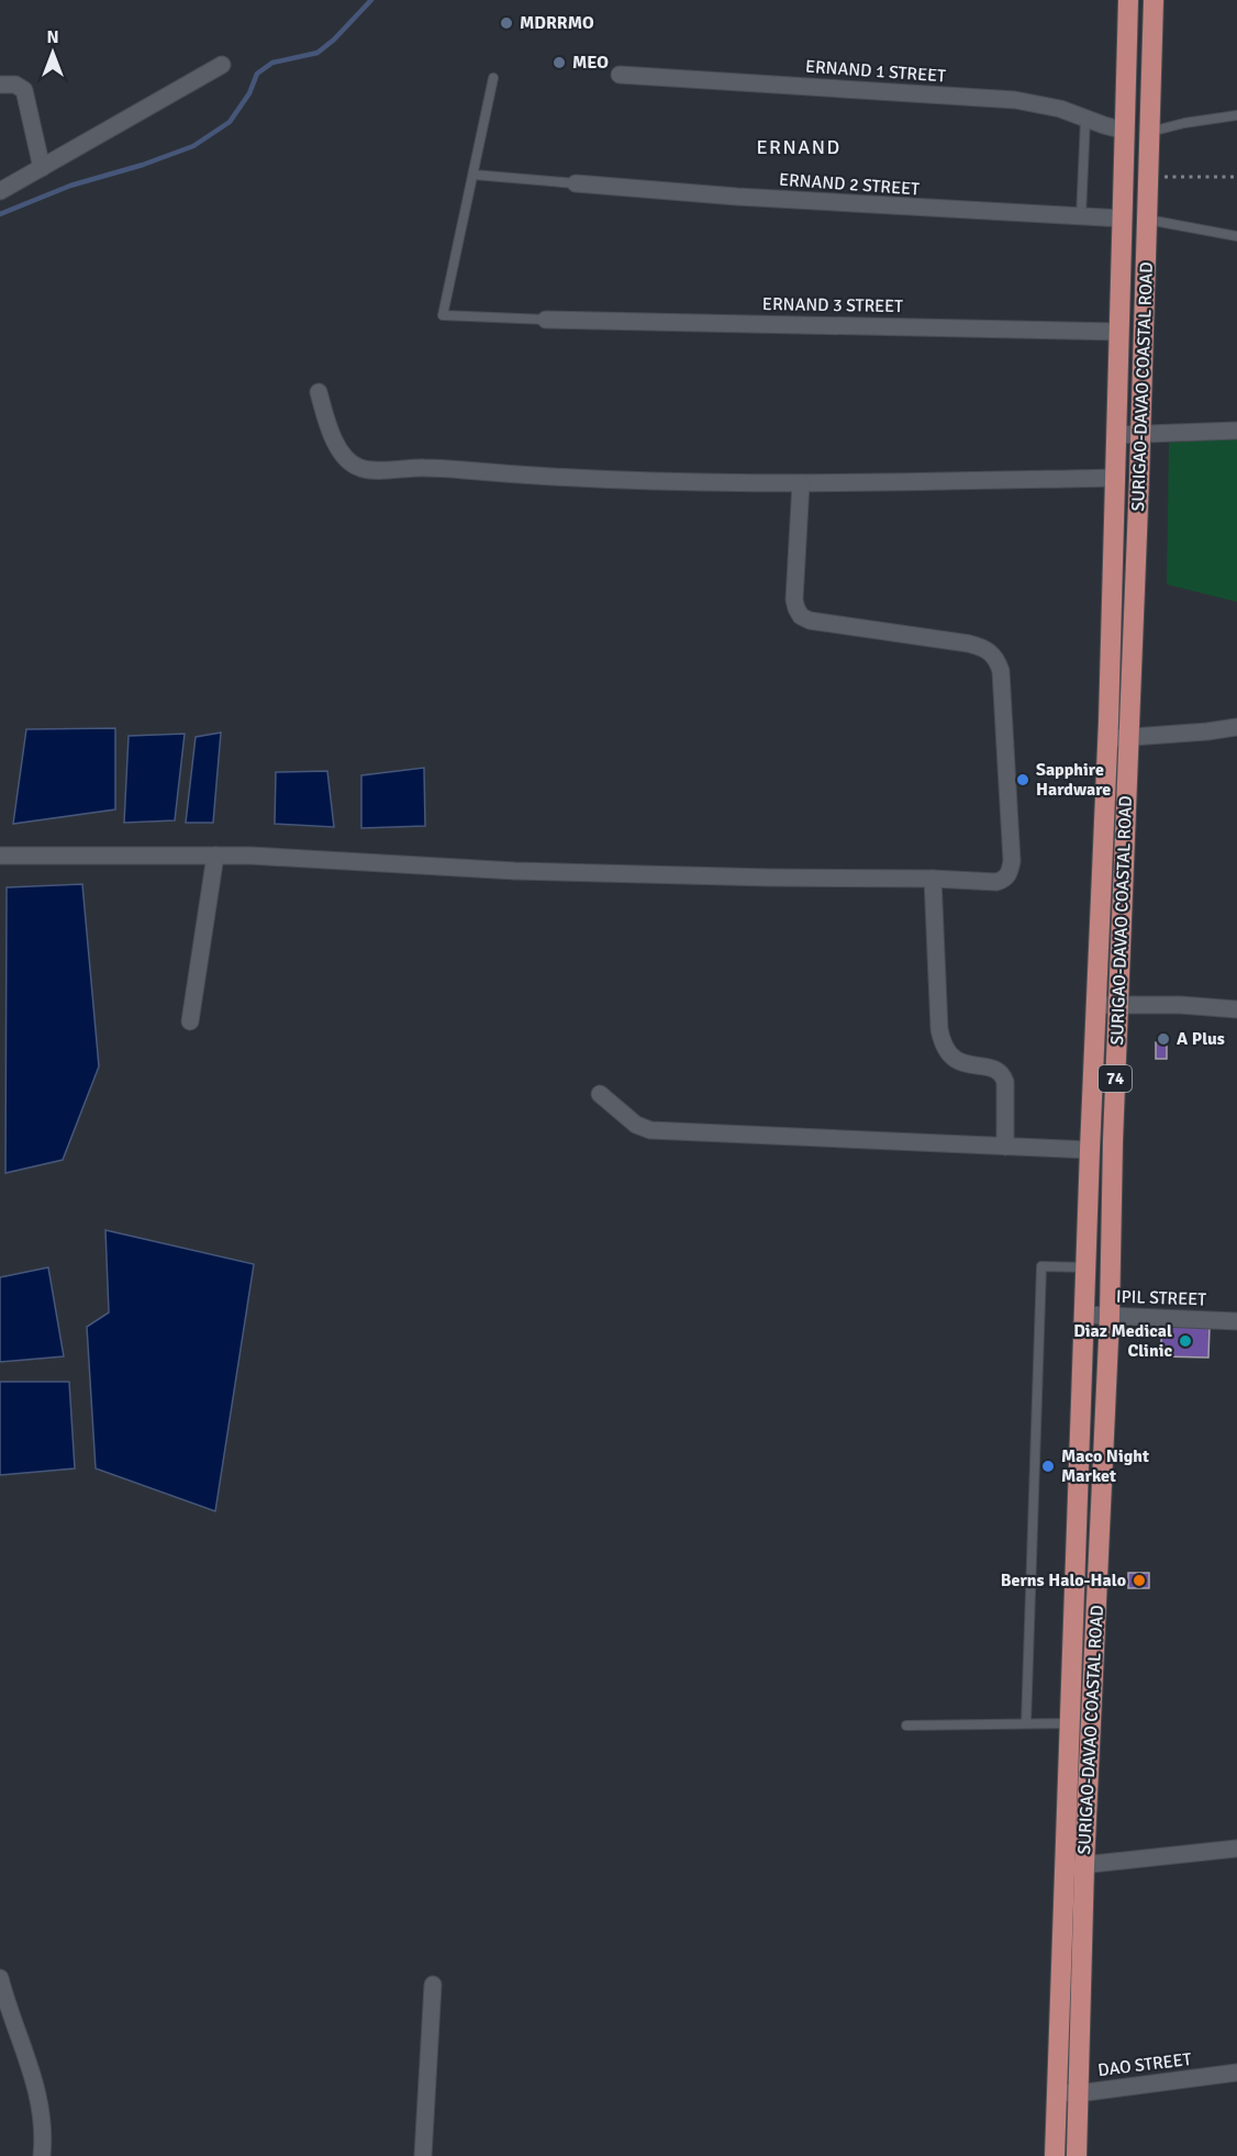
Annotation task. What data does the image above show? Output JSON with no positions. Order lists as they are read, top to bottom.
{
  "streets": {
    "highway": ["SURIGAO-DAVAO COASTAL ROAD", "74"],
    "street": [
      "ERNAND 1 STREET",
      "ERNAND 2 STREET",
      "ERNAND 3 STREET",
      "IPIL STREET",
      "DAO STREET"
    ]
  },
  "crossings": [
    ["ERNAND 1 STREET", "SURIGAO-DAVAO COASTAL ROAD"],
    ["ERNAND 2 STREET", "SURIGAO-DAVAO COASTAL ROAD"],
    ["ERNAND 3 STREET", "SURIGAO-DAVAO COASTAL ROAD"],
    ["SURIGAO-DAVAO COASTAL ROAD", "IPIL STREET"],
    ["SURIGAO-DAVAO COASTAL ROAD", "DAO STREET"]
  ],
  "districts": ["ERNAND"],
  "places": [
    "MDRRMO",
    "MEO",
    "Sapphire Hardware",
    "A Plus",
    "Diaz Medical Clinic",
    "Maco Night Market",
    "Berns Halo-Halo"
  ],
  "north": "top"
}
